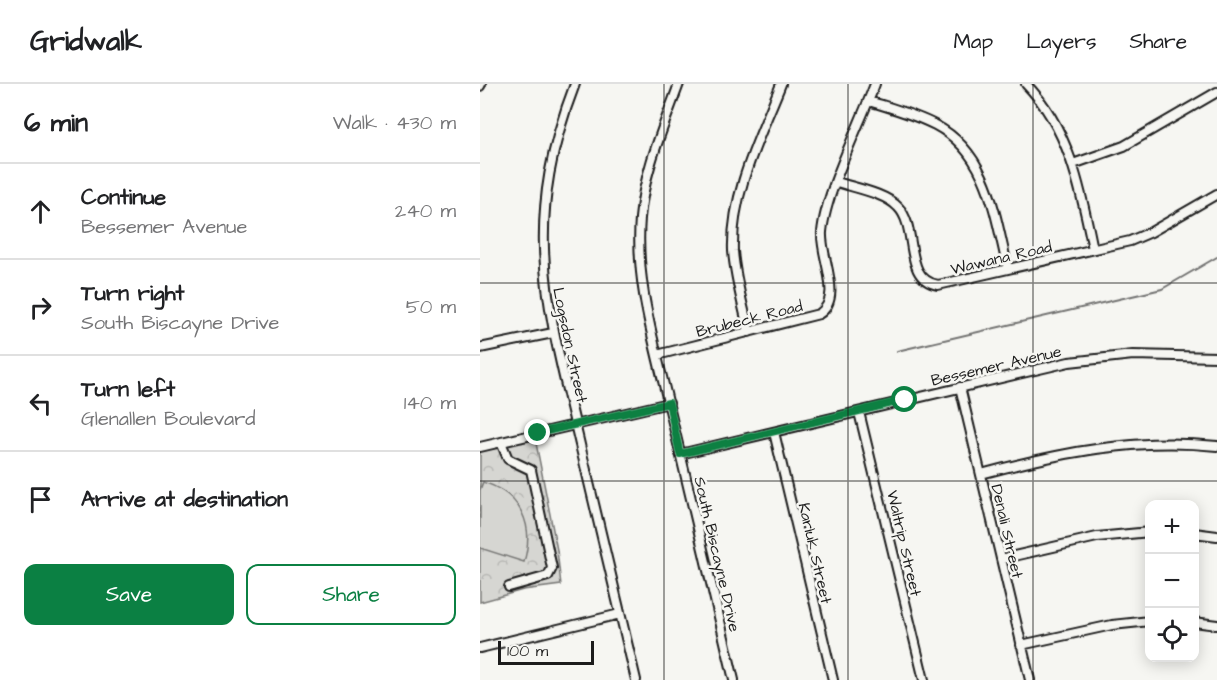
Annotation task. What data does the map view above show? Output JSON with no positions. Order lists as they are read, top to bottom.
{
  "streets": {
    "street": [
      "Wawana Road",
      "Brubeck Road",
      "Logsdon Street",
      "Bessemer Avenue",
      "Denali Street",
      "Waltrip Street",
      "Karluk Street",
      "South Biscayne Drive"
    ]
  },
  "crossings": [
    ["Wawana Road", "Brubeck Road"],
    ["Brubeck Road", "South Biscayne Drive"],
    ["Bessemer Avenue", "Denali Street"],
    ["Bessemer Avenue", "Waltrip Street"],
    ["Bessemer Avenue", "Karluk Street"],
    ["Bessemer Avenue", "South Biscayne Drive"]
  ],
  "scale_bar": "100 m",
  "page": {
    "header": "Gridwalk",
    "nav": ["Map", "Layers", "Share"],
    "heading": ["6 min", "Walk · 430 m"],
    "list": [
      ["Continue", "Bessemer Avenue", "240 m"],
      ["Turn right", "South Biscayne Drive", "50 m"],
      ["Turn left", "Glenallen Boulevard", "140 m"],
      "Arrive at destination"
    ],
    "map_buttons": ["+", "−"],
    "buttons": ["Save", "Share"],
    "scale": "100 m"
  }
}
